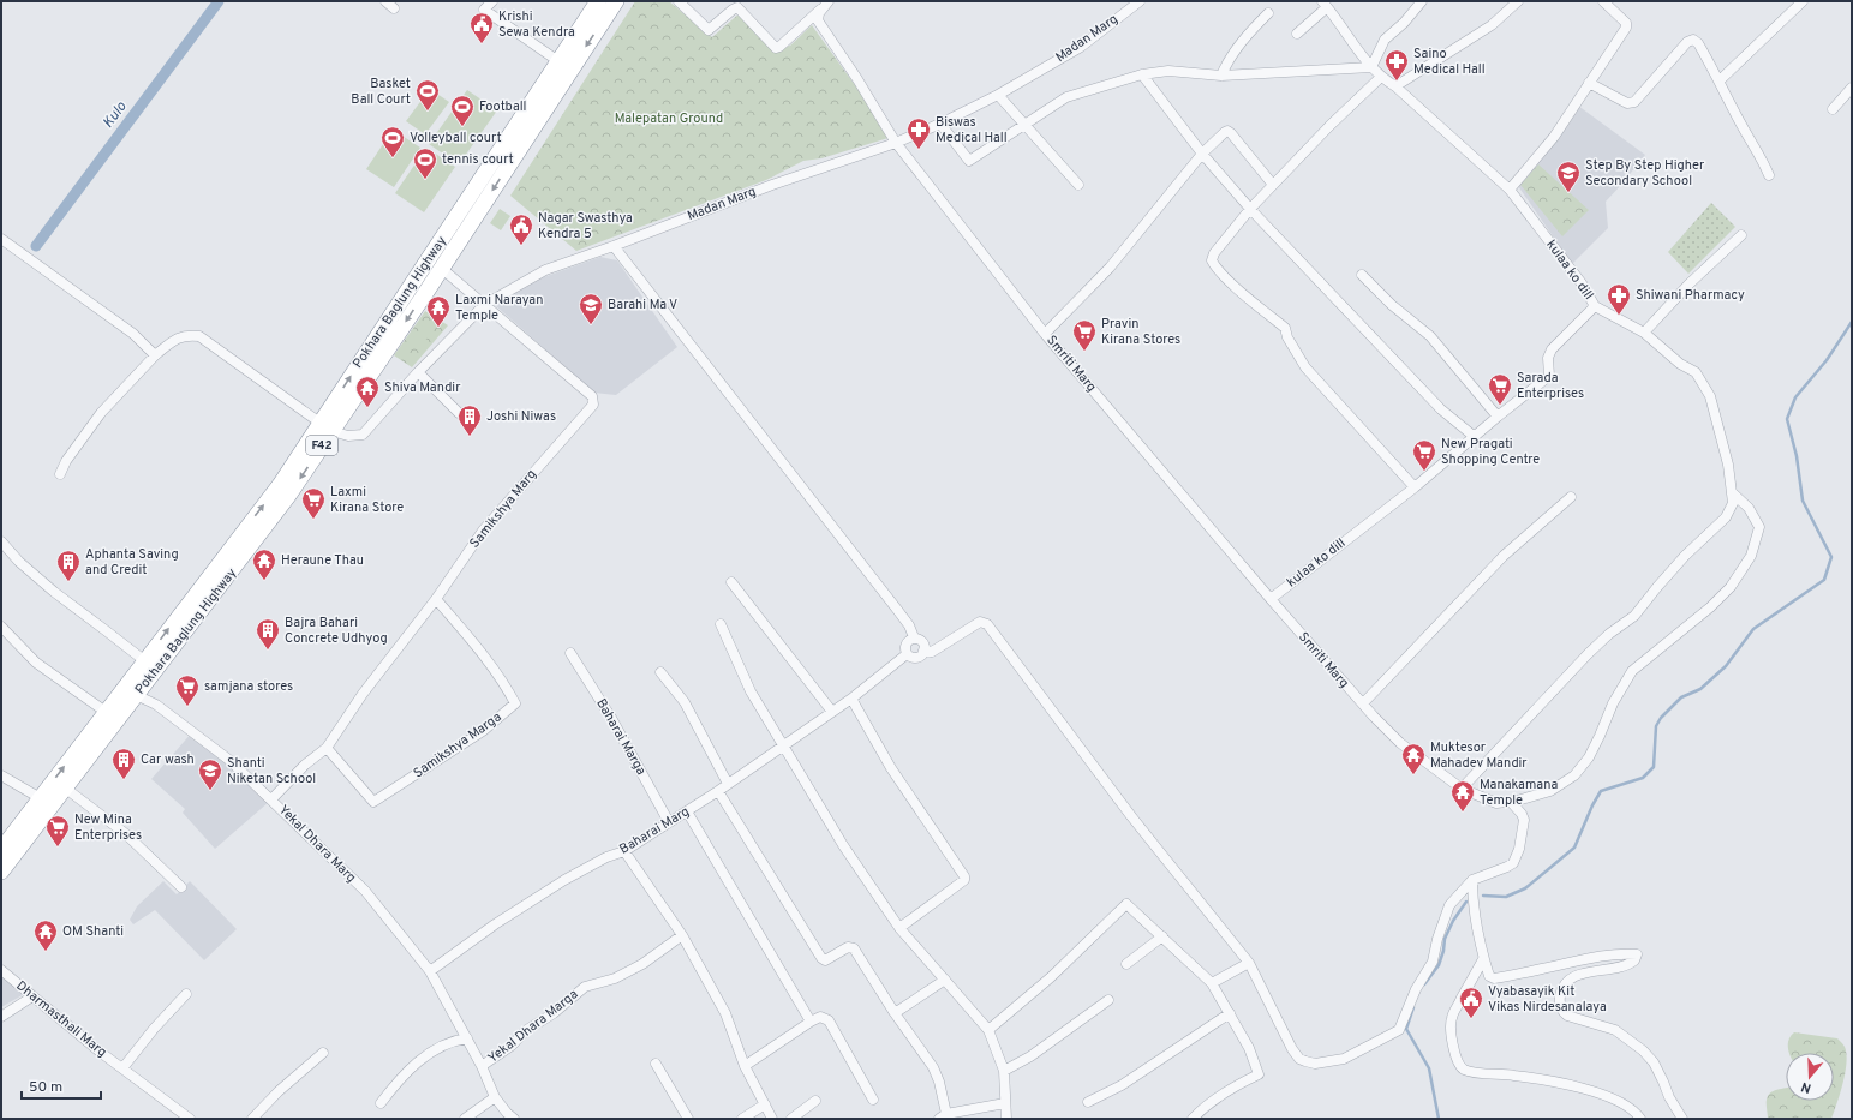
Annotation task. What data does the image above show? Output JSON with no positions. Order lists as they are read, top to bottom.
{
  "streets": {
    "highway": ["Pokhara Baglung Highway", "F42"],
    "street": [
      "Madan Marg",
      "kulaa ko dill",
      "Smriti Marg",
      "Samikshya Marg",
      "Baharai Marga",
      "Samikshya Marga",
      "Baharai Marg",
      "Yekal Dhara Marg",
      "Dharmasthali Marg",
      "Yekal Dhara Marga"
    ]
  },
  "crossings": [
    ["Madan Marg", "Pokhara Baglung Highway"],
    ["Madan Marg", "Smriti Marg"],
    ["Madan Marg", "Samikshya Marg"],
    ["kulaa ko dill", "Smriti Marg"],
    ["Pokhara Baglung Highway", "Samikshya Marg"],
    ["Pokhara Baglung Highway", "Yekal Dhara Marg"],
    ["Samikshya Marg", "Samikshya Marga"],
    ["Samikshya Marg", "Yekal Dhara Marg"],
    ["Baharai Marga", "Baharai Marg"],
    ["Baharai Marg", "Yekal Dhara Marg"],
    ["Yekal Dhara Marg", "Yekal Dhara Marga"]
  ],
  "water": ["Kulo"],
  "parks": ["Malepatan Ground"],
  "places": {
    "public building": ["Krishi Sewa Kendra", "Nagar Swasthya Kendra 5", "Vyabasayik Kit Vikas Nirdesanalaya"],
    "pharmacy": ["Saino Medical Hall", "Biswas Medical Hall", "Shiwani Pharmacy"],
    "sports": [
      "Basket Ball Court",
      "Football",
      "Volleyball court",
      "tennis court"
    ],
    "school or university": ["Step By Step Higher Secondary School", "Barahi Ma V", "Shanti Niketan School"],
    "temple": [
      "Laxmi Narayan Temple",
      "Shiva Mandir",
      "Heraune Thau",
      "Muktesor Mahadev Mandir",
      "Manakamana Temple",
      "OM Shanti"
    ],
    "supermarket": [
      "Pravin Kirana Stores",
      "Sarada Enterprises",
      "New Pragati Shopping Centre",
      "Laxmi Kirana Store",
      "samjana stores",
      "New Mina Enterprises"
    ],
    "building": [
      "Joshi Niwas",
      "Aphanta Saving and Credit",
      "Bajra Bahari Concrete Udhyog",
      "Car wash"
    ]
  },
  "scale_bar": "50 m",
  "north": "bottom"
}
